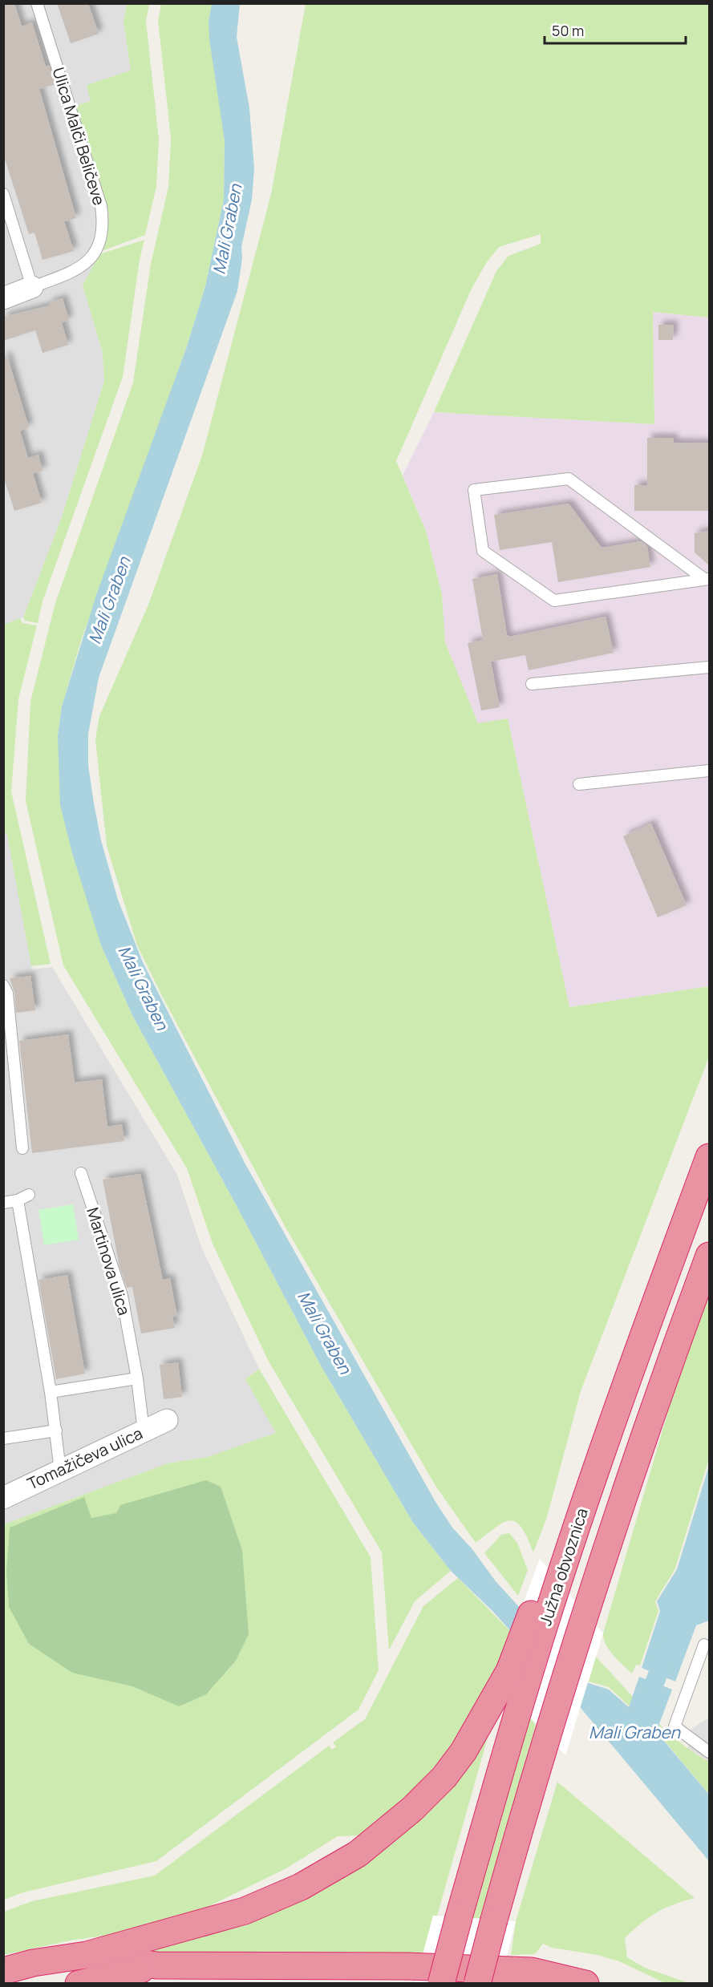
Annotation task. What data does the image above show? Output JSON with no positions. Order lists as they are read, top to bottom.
{
  "streets": {
    "highway": ["Južna obvoznica"],
    "street": ["Ulica Malči Beličeve", "Tomažičeva ulica"],
    "lane": ["Martinova ulica"]
  },
  "crossings": [
    ["Martinova ulica", "Tomažičeva ulica"]
  ],
  "water": ["Mali Graben"],
  "scale_bar": "50 m"
}
